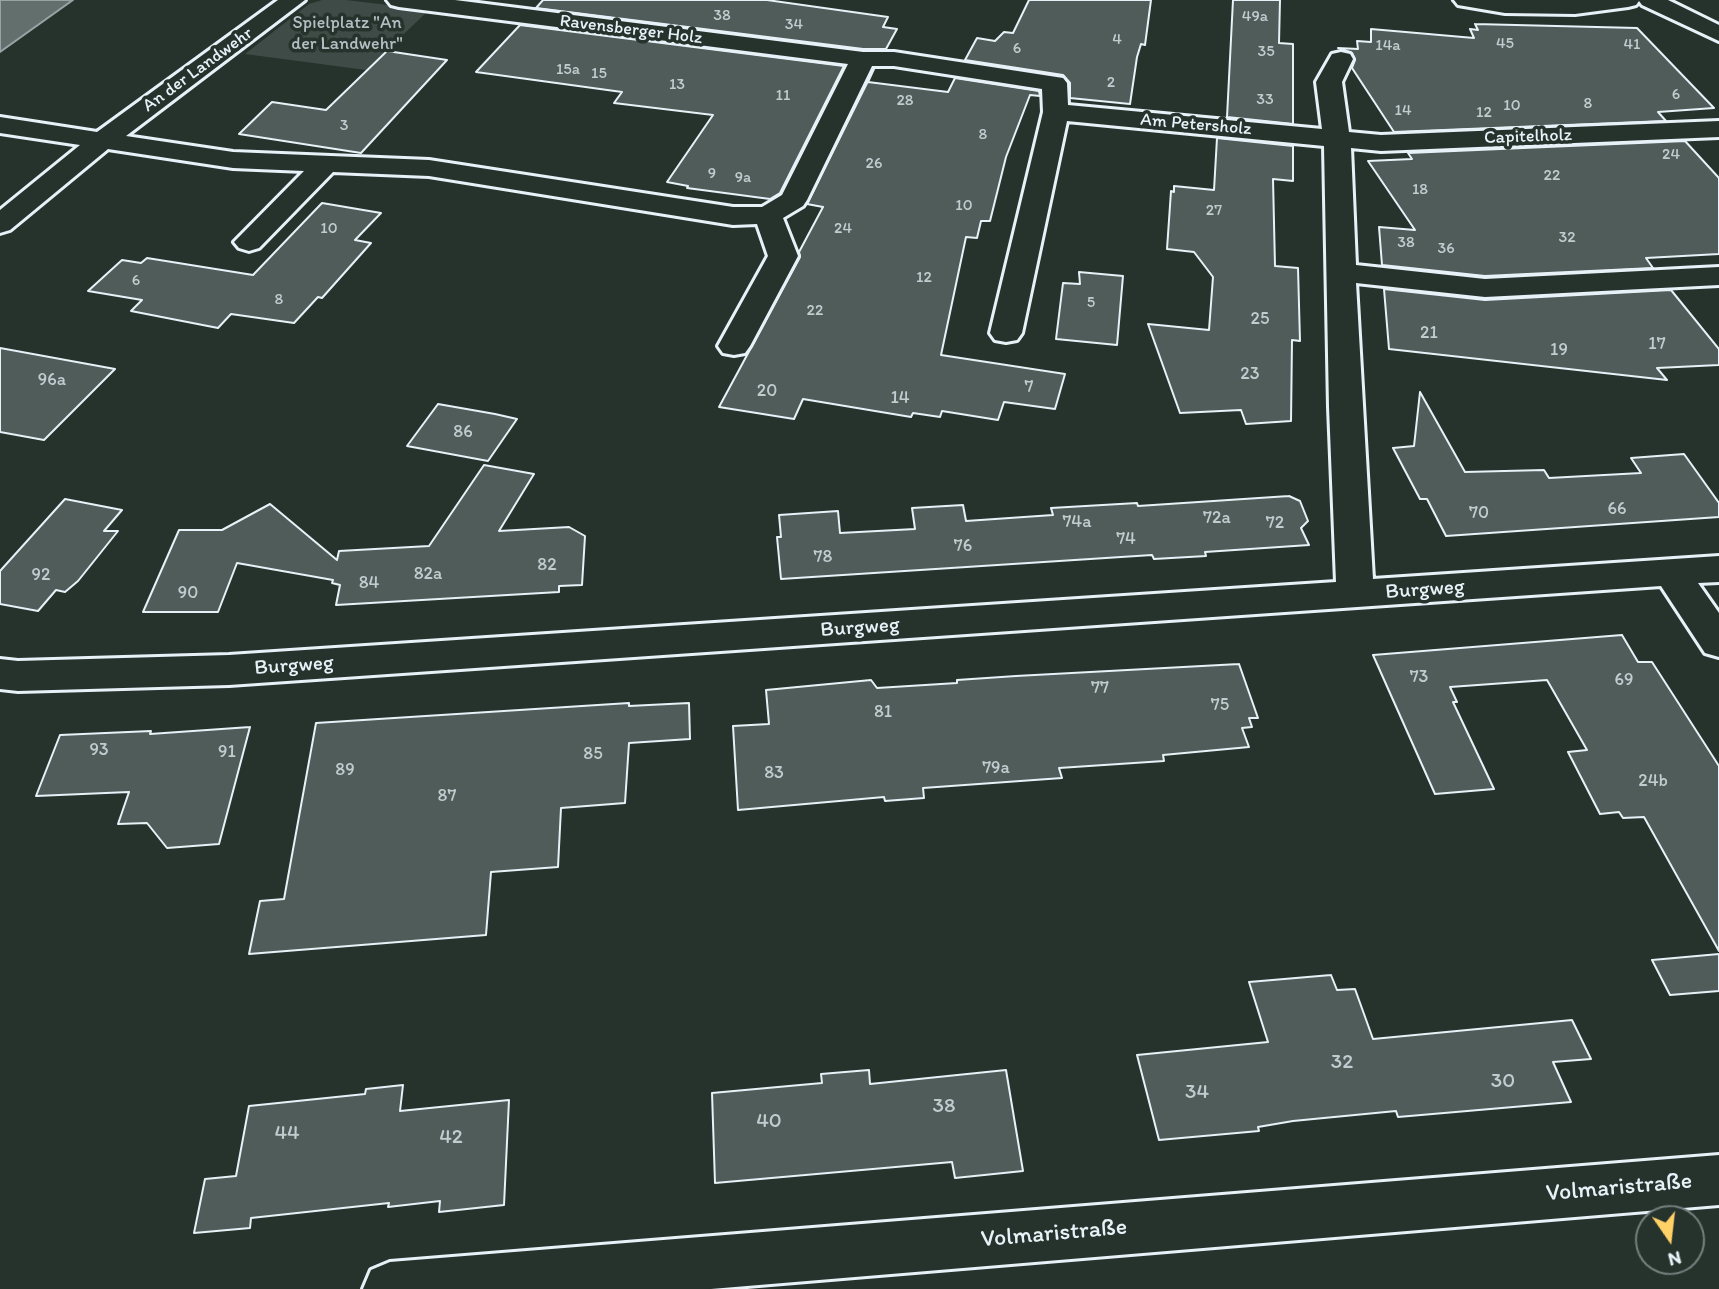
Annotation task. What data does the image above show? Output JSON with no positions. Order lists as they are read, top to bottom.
{
  "streets": {
    "street": [
      "Ravensberger Holz",
      "An der Landwehr",
      "Am Petersholz",
      "Capitelholz",
      "Burgweg",
      "Volmaristraße"
    ]
  },
  "crossings": [
    ["Ravensberger Holz", "Am Petersholz"],
    ["Am Petersholz", "Capitelholz"]
  ],
  "parks": ["Spielplatz \"An der Landwehr\""],
  "house_numbers": [
    "38",
    "49a",
    "34",
    "4",
    "45",
    "41",
    "14a",
    "6",
    "35",
    "15a",
    "15",
    "2",
    "13",
    "6",
    "11",
    "33",
    "28",
    "8",
    "10",
    "14",
    "12",
    "3",
    "8",
    "24",
    "26",
    "9",
    "22",
    "9a",
    "18",
    "10",
    "27",
    "10",
    "24",
    "32",
    "38",
    "36",
    "12",
    "6",
    "8",
    "5",
    "22",
    "25",
    "21",
    "17",
    "19",
    "23",
    "96a",
    "7",
    "20",
    "14",
    "86",
    "66",
    "70",
    "72a",
    "74a",
    "72",
    "74",
    "76",
    "78",
    "82",
    "82a",
    "92",
    "84",
    "90",
    "73",
    "69",
    "77",
    "75",
    "81",
    "93",
    "91",
    "85",
    "79a",
    "89",
    "83",
    "24b",
    "87",
    "32",
    "30",
    "34",
    "38",
    "40",
    "44",
    "42"
  ],
  "north": "bottom"
}
